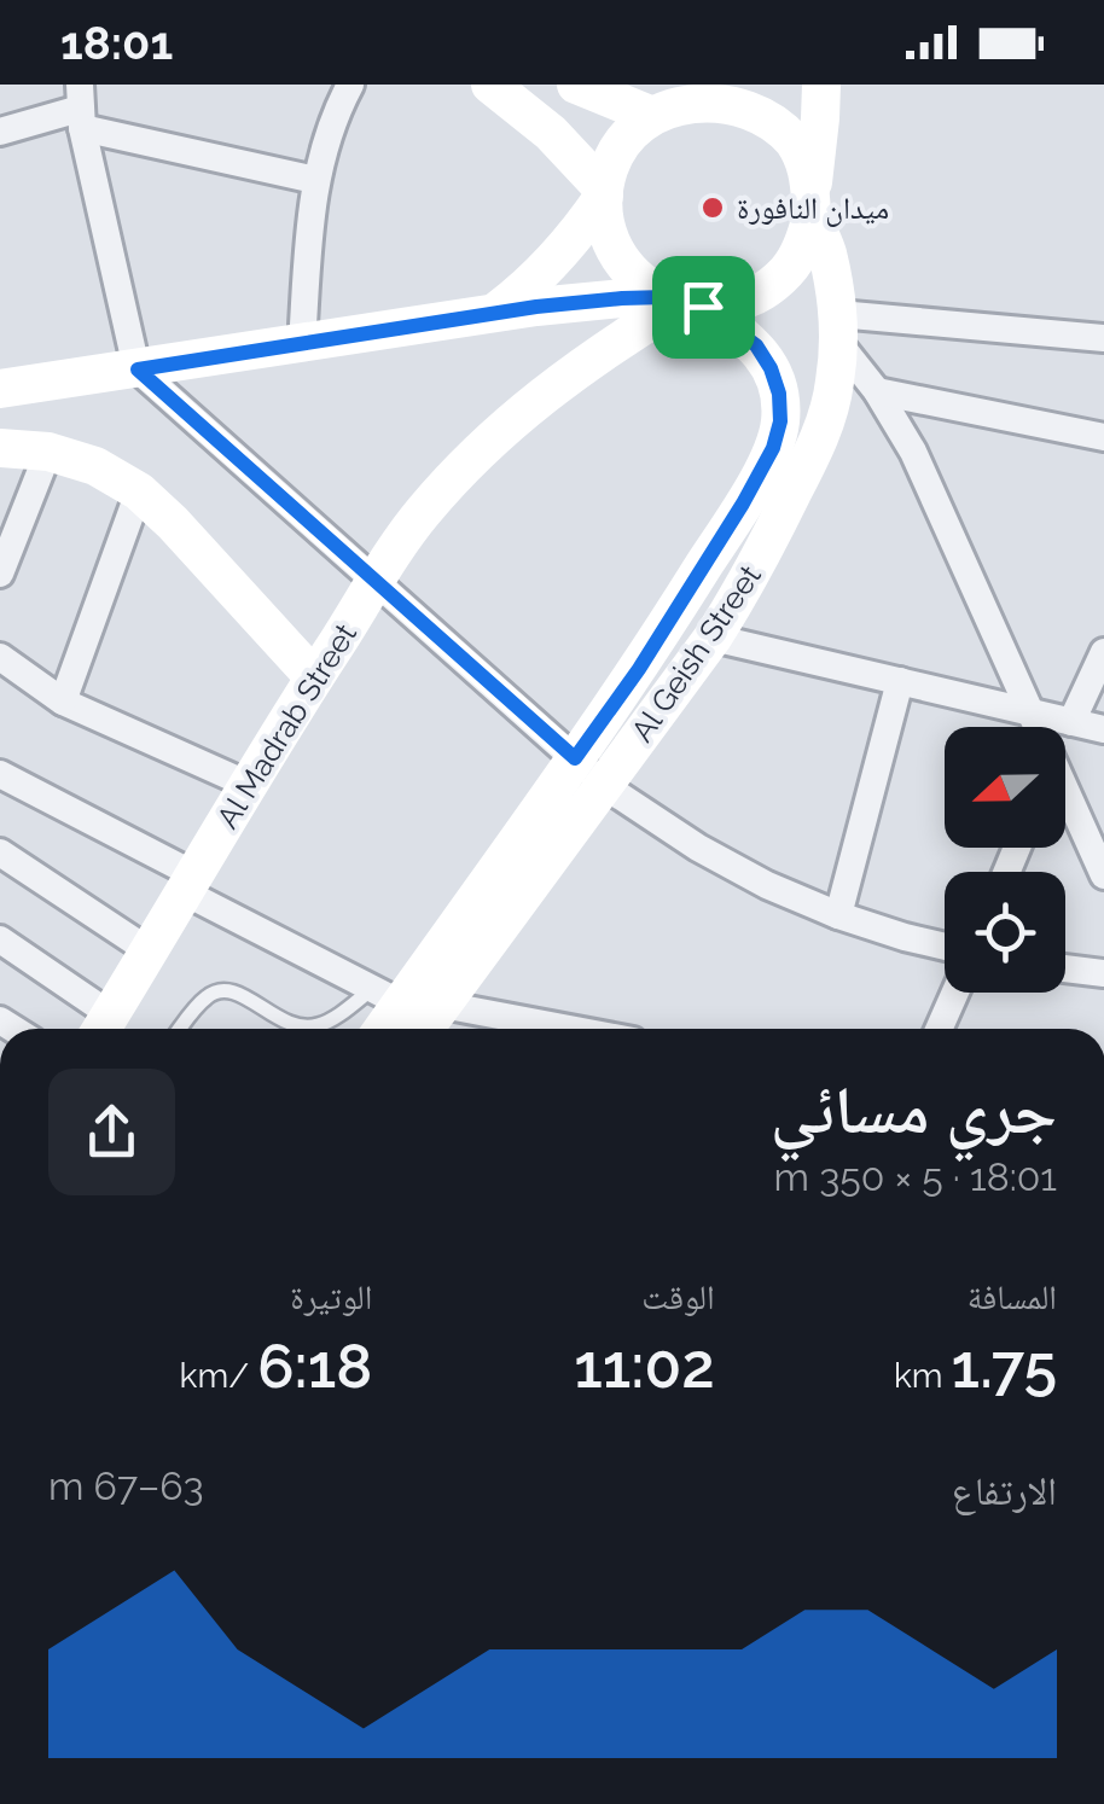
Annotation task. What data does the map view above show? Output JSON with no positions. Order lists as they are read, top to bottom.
{
  "streets": {
    "main road": ["Al Geish Street", "Al Madrab Street"]
  },
  "crossings": [
    ["Al Geish Street", "Al Madrab Street"]
  ],
  "places": ["ميدان النافورة"],
  "north": "left",
  "page": {
    "status": "18:01",
    "heading": ["جري مسائي", "18:01 · 5 × 350 m"],
    "stats": [
      ["المسافة", "1.75 km"],
      ["الوقت", "11:02"],
      ["الوتيرة", "6:18 /km"]
    ],
    "chart": ["الارتفاع", "63–67 m"]
  }
}
